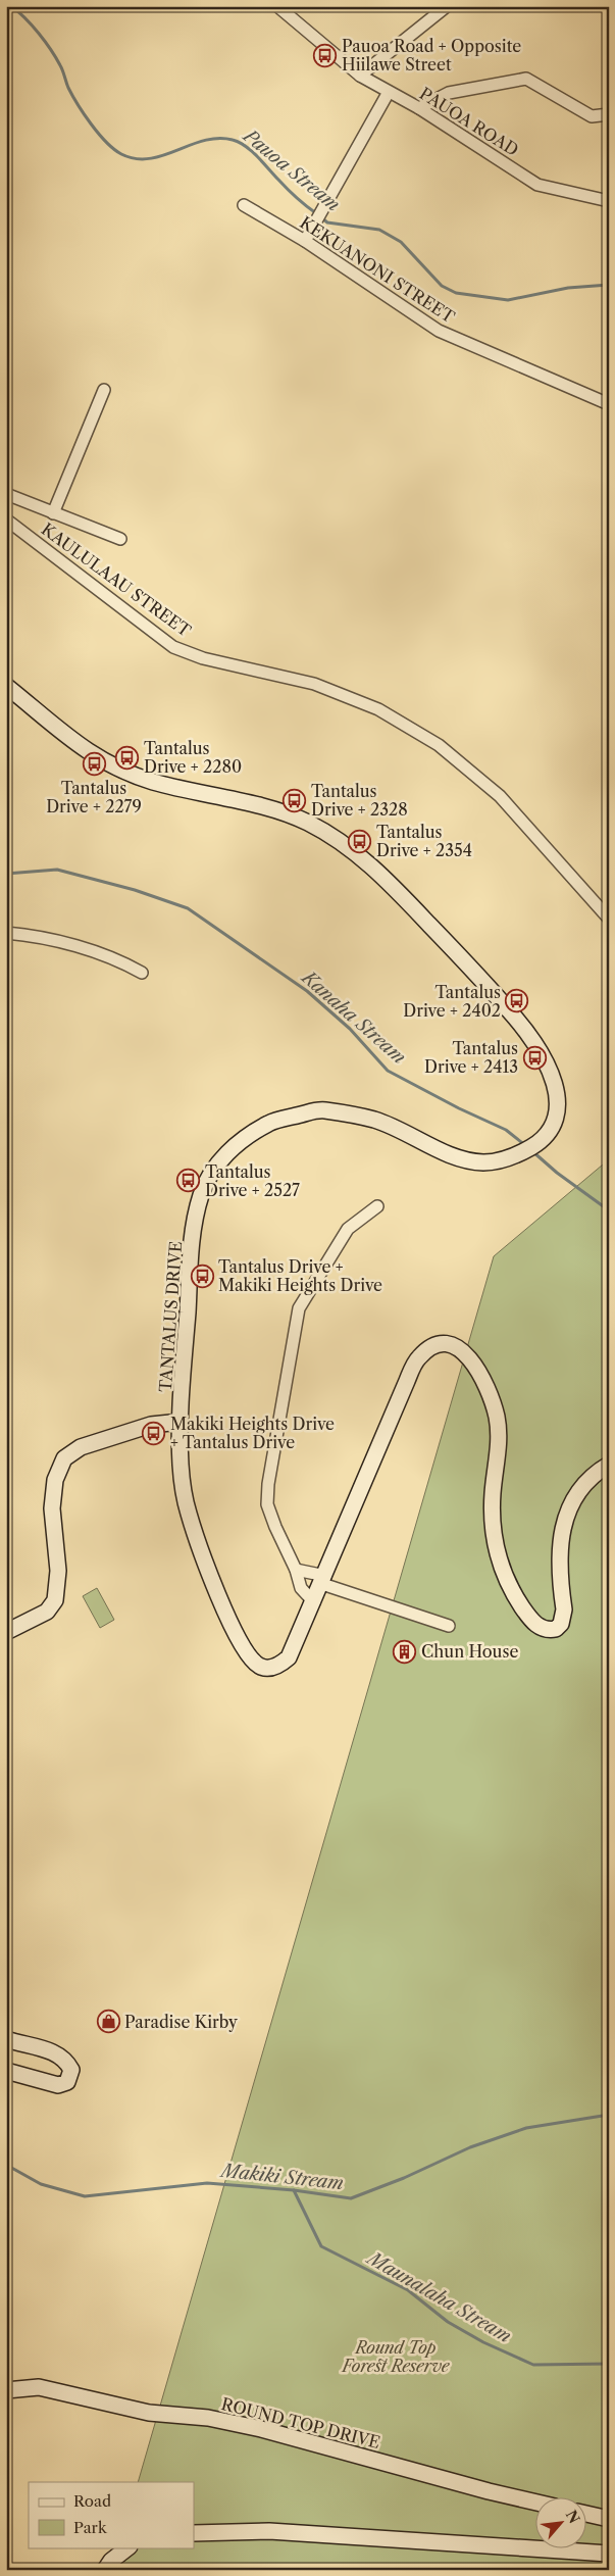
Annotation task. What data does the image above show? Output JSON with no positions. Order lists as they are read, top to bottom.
{
  "streets": {
    "street": [
      "PAUOA ROAD",
      "KEKUANONI STREET",
      "KAULULAAU STREET",
      "TANTALUS DRIVE",
      "ROUND TOP DRIVE"
    ]
  },
  "water": [
    "Pauoa Stream",
    "Kanaha Stream",
    "Makiki Stream",
    "Maunalaha Stream"
  ],
  "parks": ["Round Top Forest Reserve"],
  "places": {
    "bus stop": [
      "Pauoa Road + Opposite Hiilawe Street",
      "Tantalus Drive + 2280",
      "Tantalus Drive + 2279",
      "Tantalus Drive + 2328",
      "Tantalus Drive + 2354",
      "Tantalus Drive + 2402",
      "Tantalus Drive + 2413",
      "Tantalus Drive + 2527",
      "Tantalus Drive + Makiki Heights Drive",
      "Makiki Heights Drive + Tantalus Drive"
    ],
    "building": ["Chun House"],
    "shop": ["Paradise Kirby"]
  },
  "legend": ["Road", "Park"],
  "north": "top right"
}
